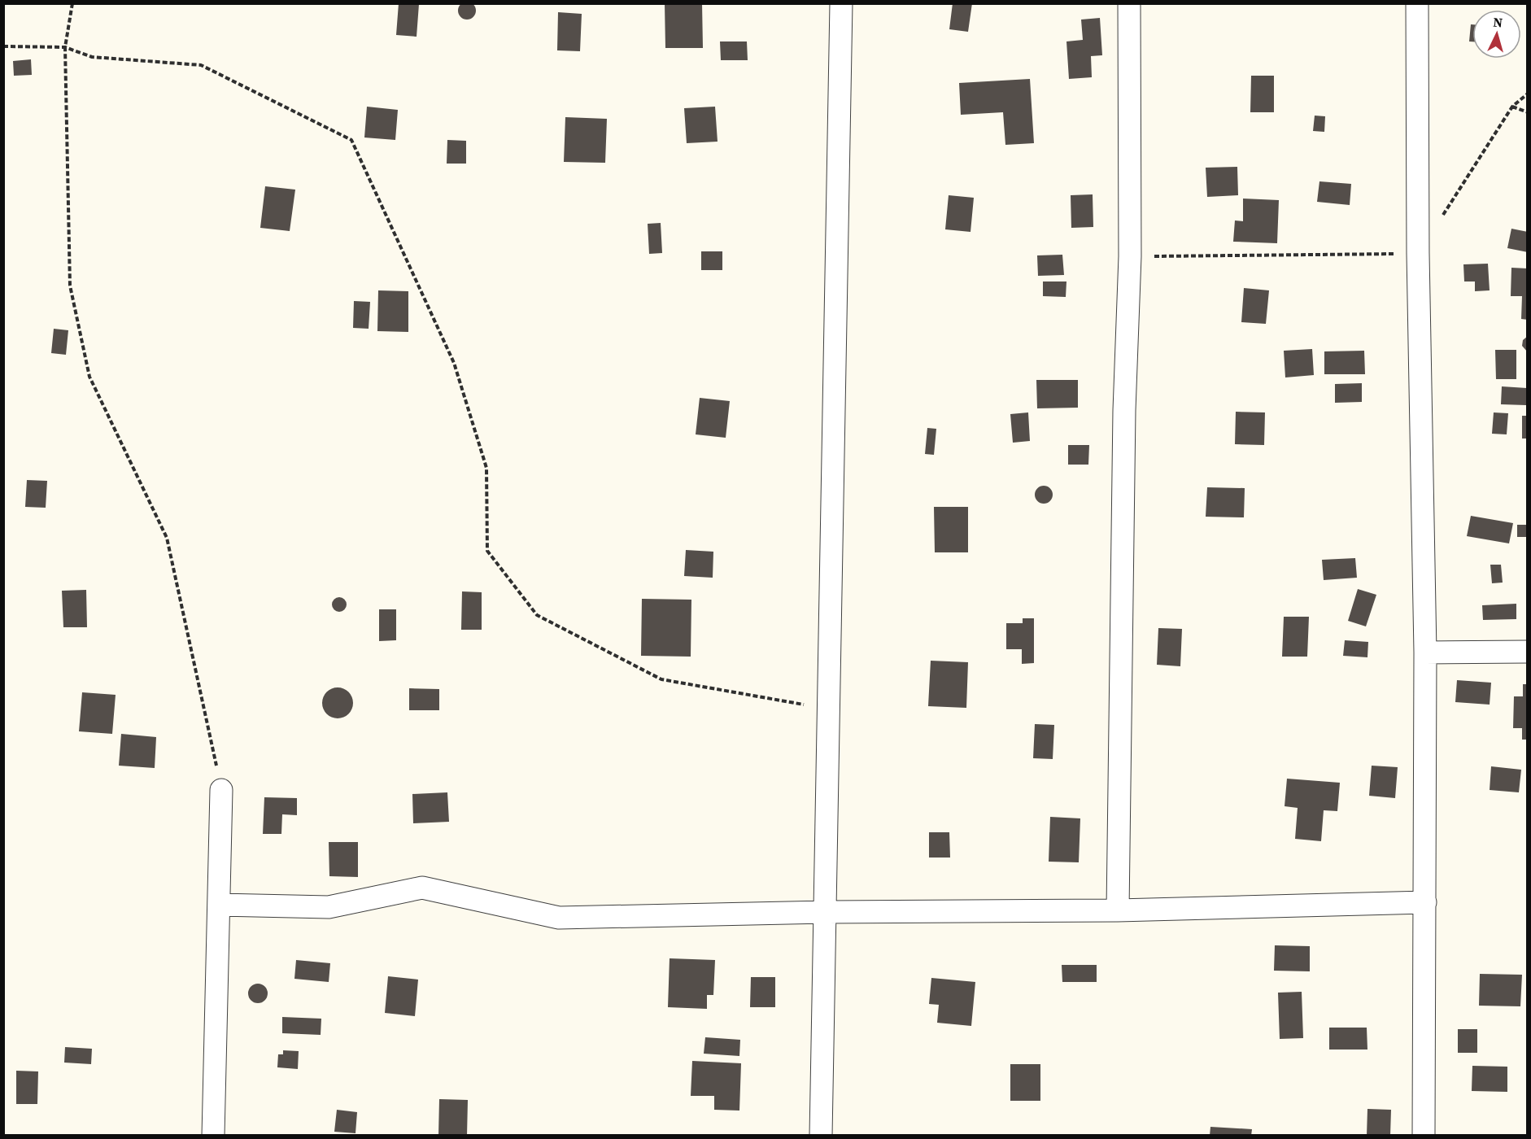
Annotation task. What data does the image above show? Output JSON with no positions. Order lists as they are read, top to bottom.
{
  "north": "top"
}
